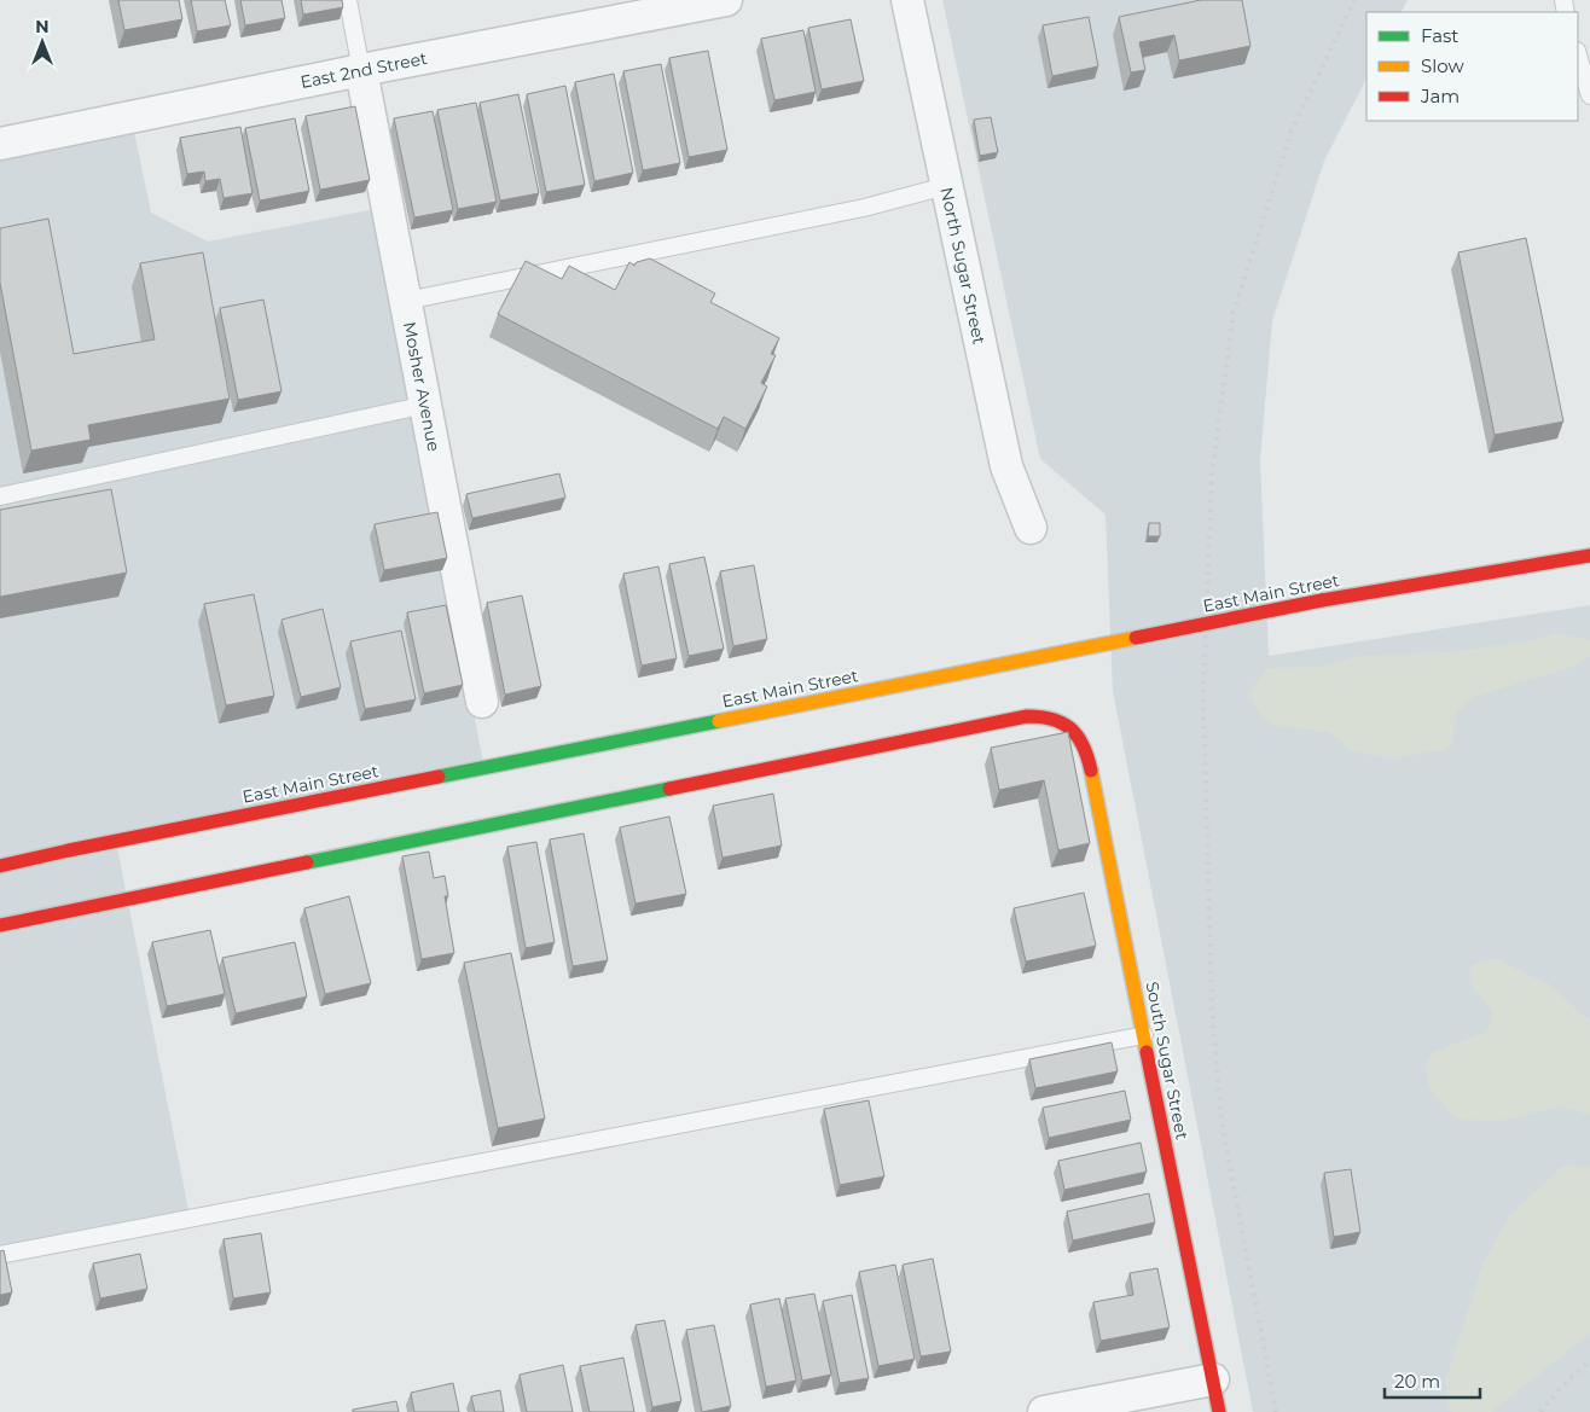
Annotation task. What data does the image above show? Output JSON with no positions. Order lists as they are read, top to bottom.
{
  "streets": {
    "street": [
      "East 2nd Street",
      "North Sugar Street",
      "Mosher Avenue",
      "East Main Street",
      "South Sugar Street"
    ]
  },
  "crossings": [
    ["East 2nd Street", "Mosher Avenue"]
  ],
  "legend": ["Fast", "Slow", "Jam"],
  "scale_bar": "20 m",
  "north": "top"
}
